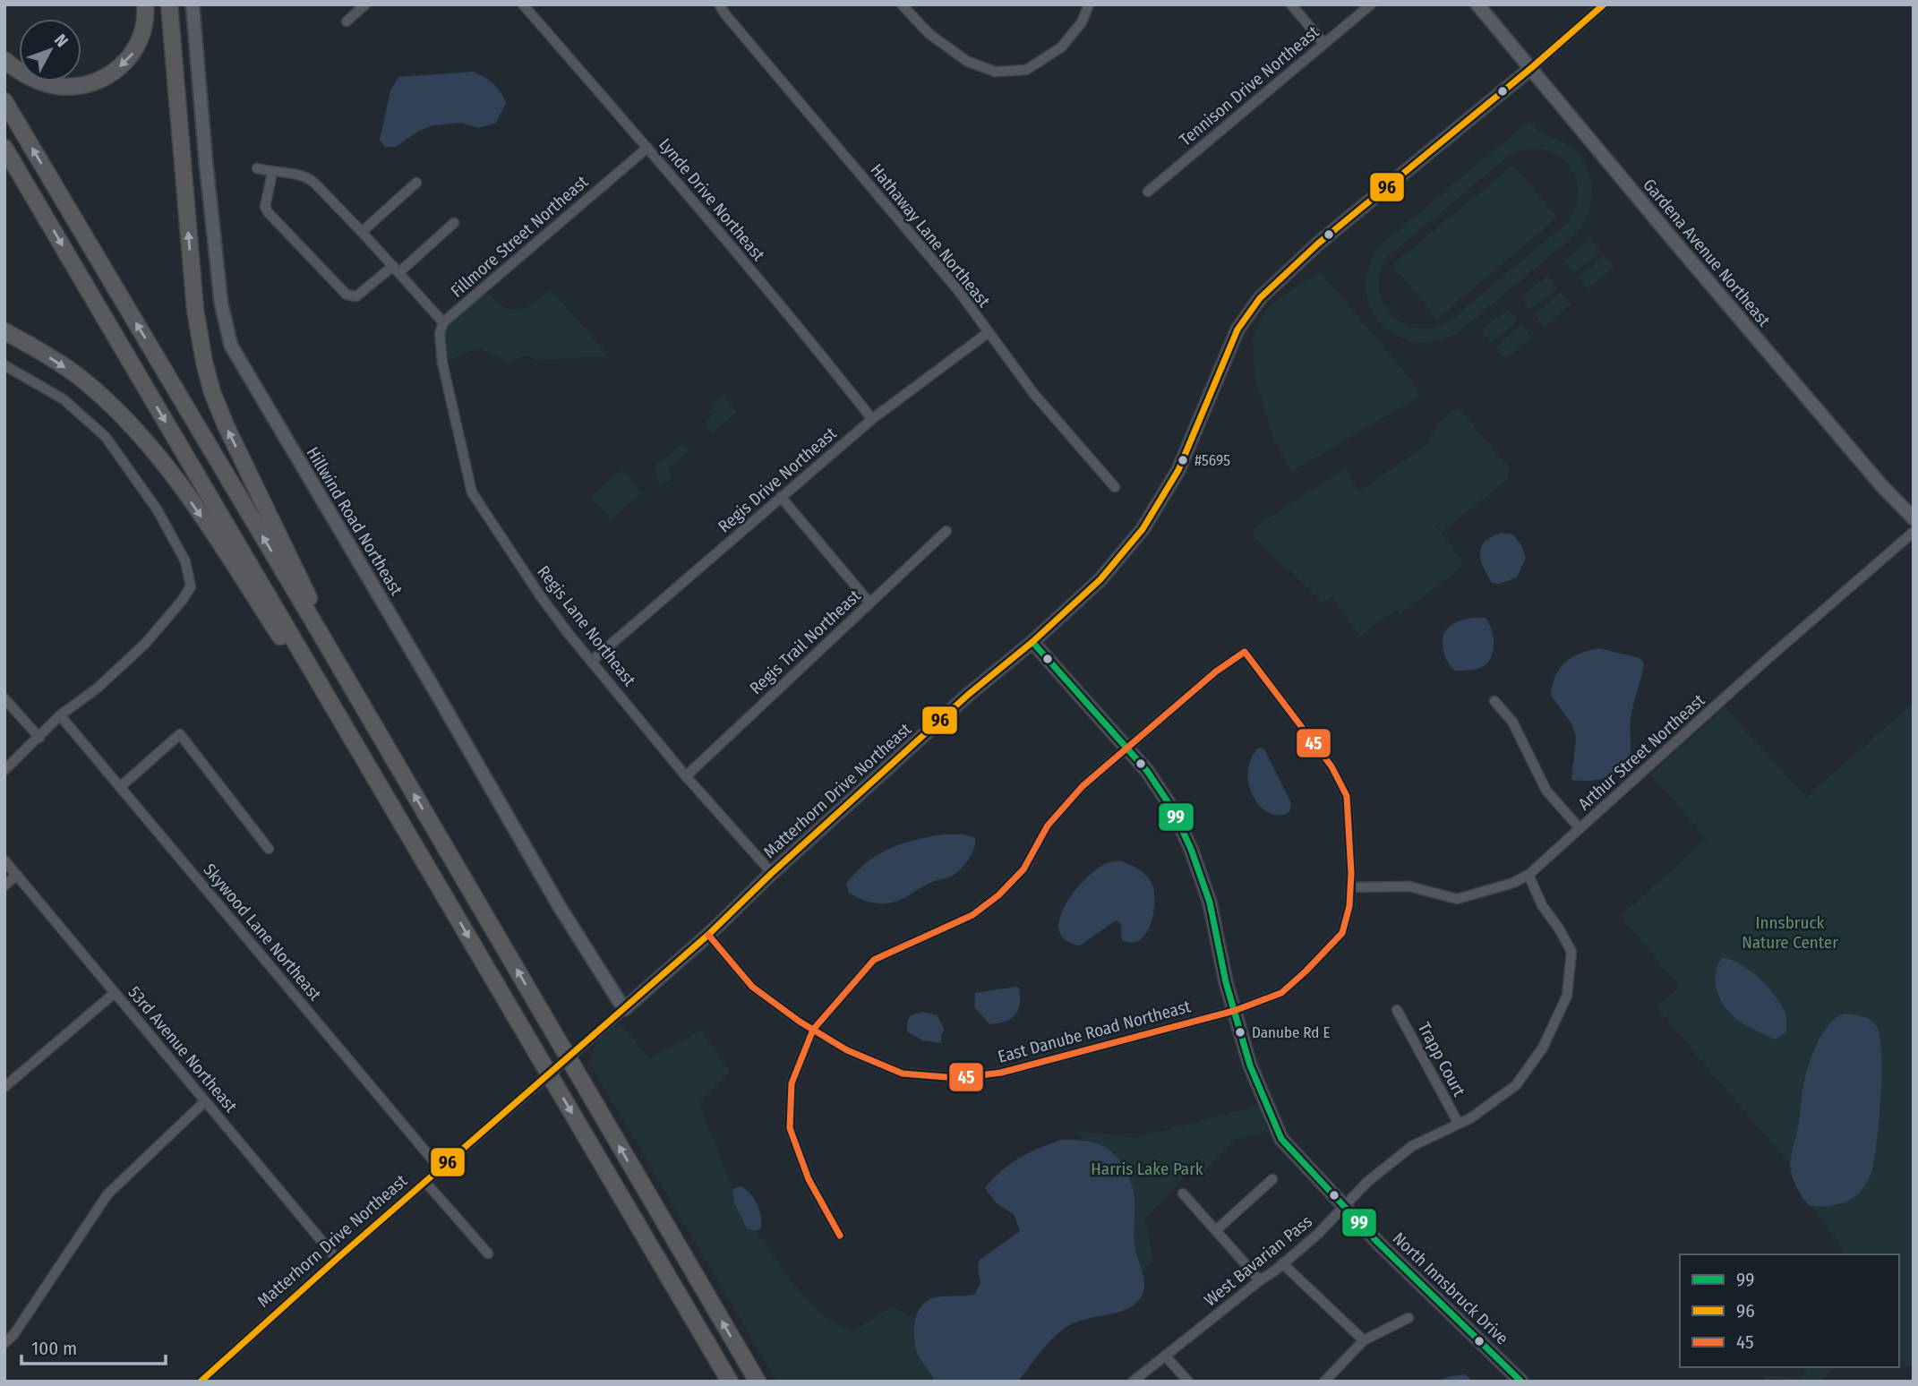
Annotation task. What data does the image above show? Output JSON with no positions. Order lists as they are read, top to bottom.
{
  "streets": {
    "street": [
      "Tennison Drive Northeast",
      "Lynde Drive Northeast",
      "Hathaway Lane Northeast",
      "Fillmore Street Northeast",
      "Gardena Avenue Northeast",
      "Regis Drive Northeast",
      "Hillwind Road Northeast",
      "Regis Lane Northeast",
      "Regis Trail Northeast",
      "Arthur Street Northeast",
      "Matterhorn Drive Northeast",
      "Skywood Lane Northeast",
      "East Danube Road Northeast",
      "53rd Avenue Northeast",
      "Trapp Court",
      "West Bavarian Pass",
      "North Innsbruck Drive"
    ]
  },
  "crossings": [
    ["Lynde Drive Northeast", "Fillmore Street Northeast"],
    ["Lynde Drive Northeast", "Regis Drive Northeast"],
    ["Hathaway Lane Northeast", "Regis Drive Northeast"],
    ["Fillmore Street Northeast", "Regis Lane Northeast"],
    ["Gardena Avenue Northeast", "Matterhorn Drive Northeast"],
    ["Regis Drive Northeast", "Regis Lane Northeast"],
    ["Hillwind Road Northeast", "Matterhorn Drive Northeast"],
    ["Regis Lane Northeast", "Regis Trail Northeast"],
    ["Regis Lane Northeast", "Matterhorn Drive Northeast"],
    ["Arthur Street Northeast", "East Danube Road Northeast"],
    ["Arthur Street Northeast", "West Bavarian Pass"],
    ["Matterhorn Drive Northeast", "Skywood Lane Northeast"],
    ["Matterhorn Drive Northeast", "East Danube Road Northeast"],
    ["Matterhorn Drive Northeast", "53rd Avenue Northeast"],
    ["Matterhorn Drive Northeast", "North Innsbruck Drive"],
    ["East Danube Road Northeast", "North Innsbruck Drive"],
    ["Trapp Court", "West Bavarian Pass"],
    ["West Bavarian Pass", "North Innsbruck Drive"]
  ],
  "parks": ["Innsbruck Nature Center", "Harris Lake Park"],
  "places": ["#5695", "Danube Rd E"],
  "lines": ["transit line 96", "transit line 99", "transit line 45"],
  "legend": ["99", "96", "45"],
  "scale_bar": "100 m",
  "north": "top right"
}
